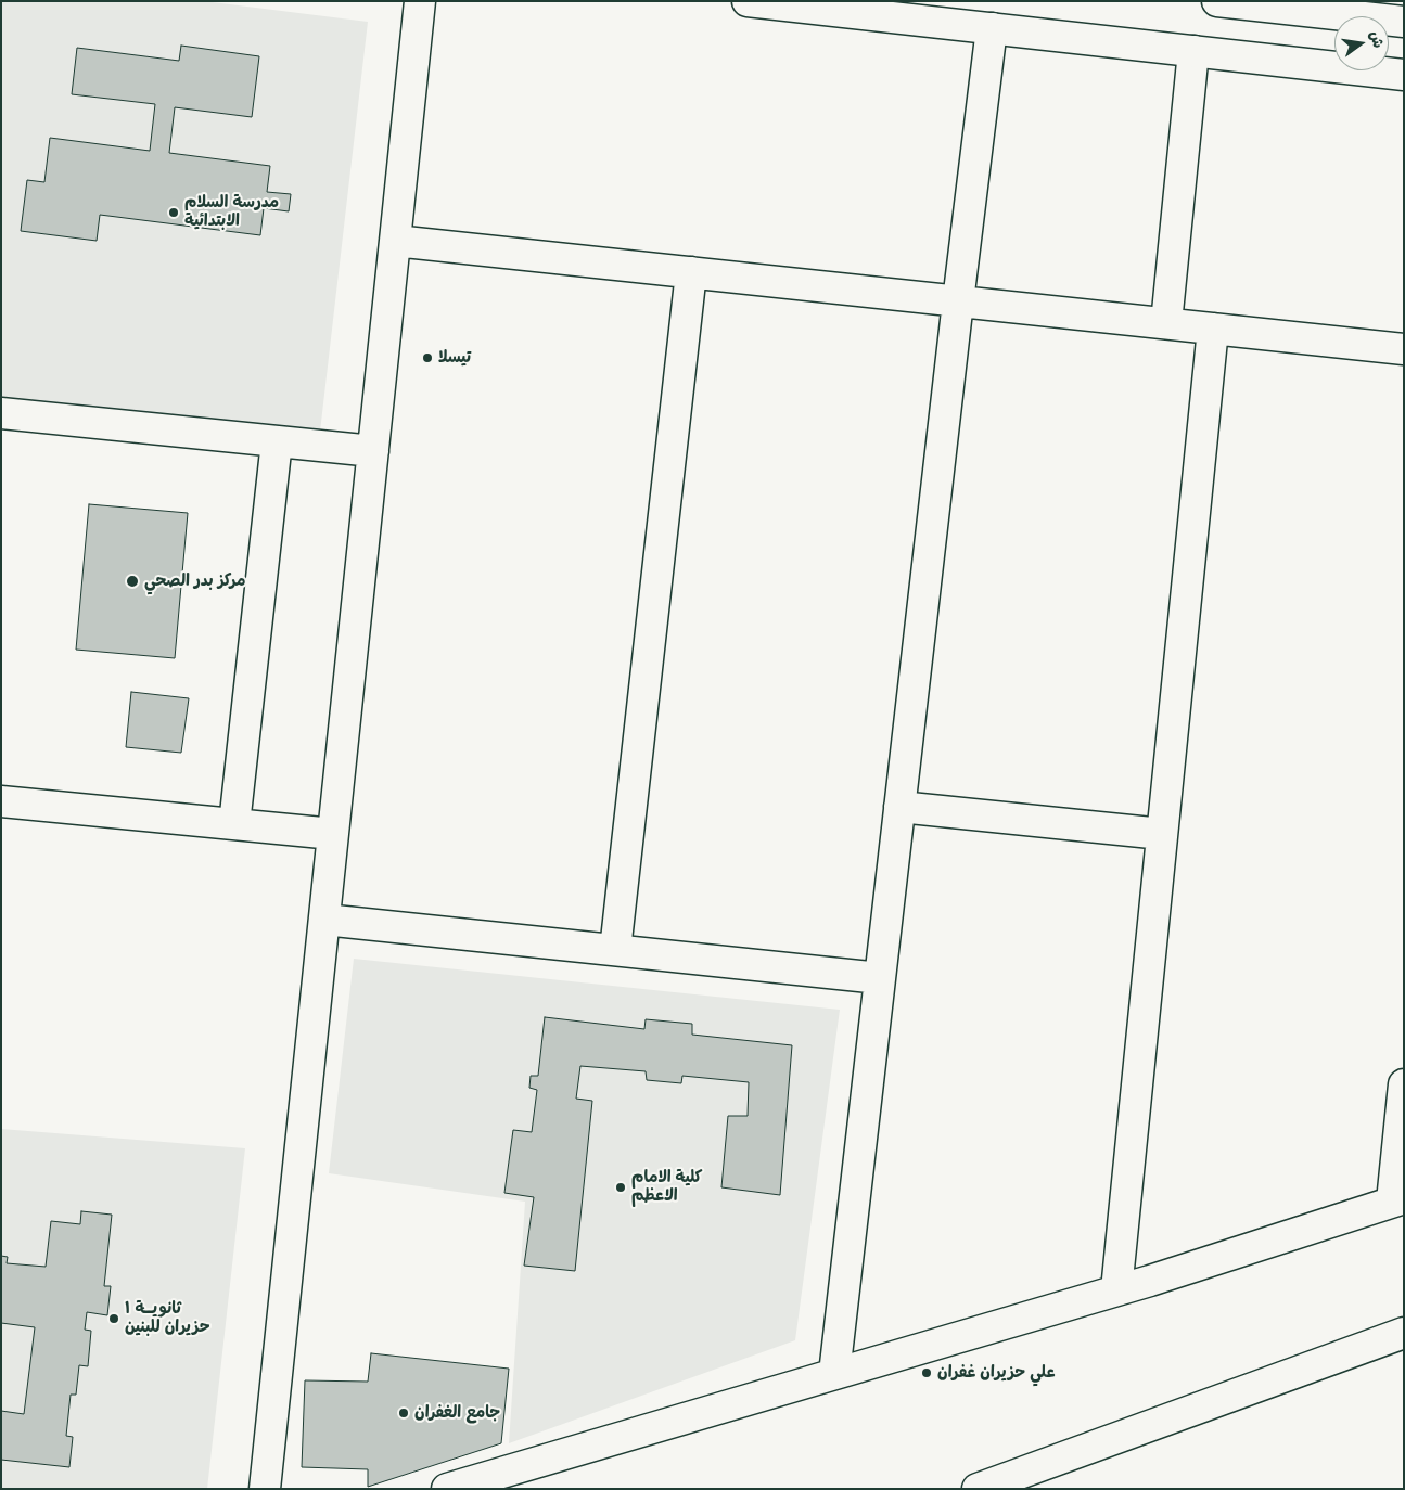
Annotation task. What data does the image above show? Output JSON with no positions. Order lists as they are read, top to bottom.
{
  "places": [
    "مدرسة السلام الابتدائية",
    "تيسلا",
    "مركز بدر الصحي",
    "كلية الامام الاعظم",
    "ثانويــة ١ حزيران للبنين",
    "علي حزيران غفران",
    "جامع الغفران"
  ],
  "north": "right"
}
